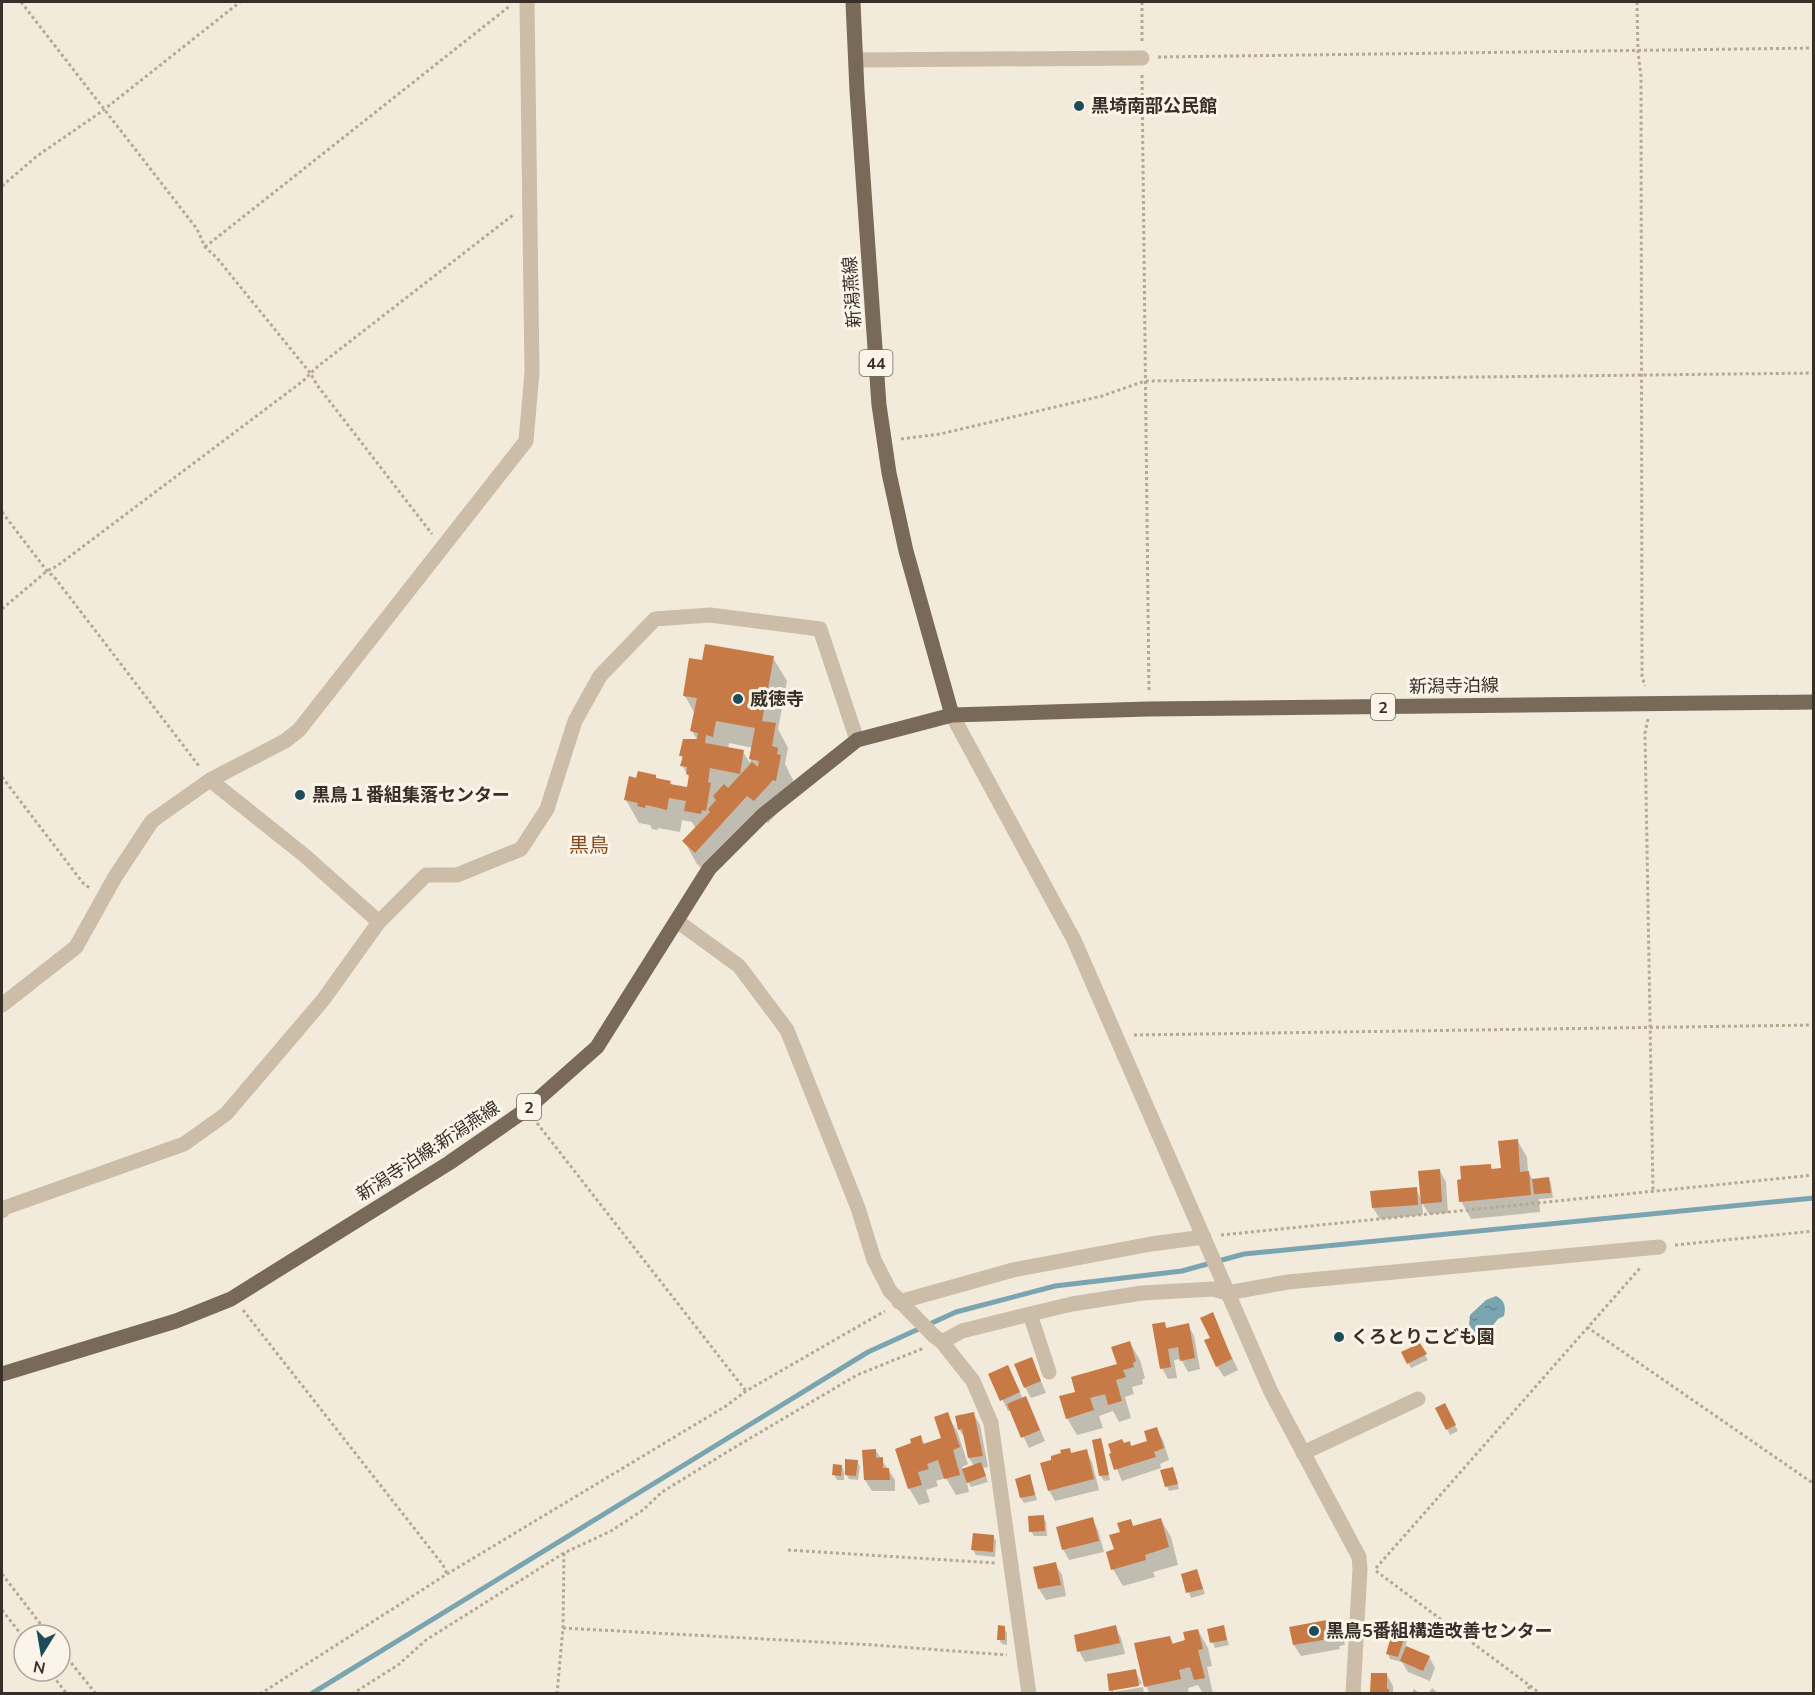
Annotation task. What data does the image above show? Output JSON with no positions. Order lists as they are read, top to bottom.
{
  "streets": {
    "main road": [
      "新潟燕線",
      "44",
      "新潟寺泊線",
      "2",
      "新潟寺泊線;新潟燕線"
    ]
  },
  "crossings": [
    ["新潟燕線", "新潟寺泊線"],
    ["新潟燕線", "新潟寺泊線;新潟燕線"],
    ["新潟寺泊線", "新潟寺泊線;新潟燕線"]
  ],
  "districts": ["黒鳥"],
  "places": [
    "黒埼南部公民館",
    "威徳寺",
    "黒鳥１番組集落センター",
    "くろとりこども園",
    "黒鳥5番組構造改善センター"
  ],
  "north": "bottom"
}
